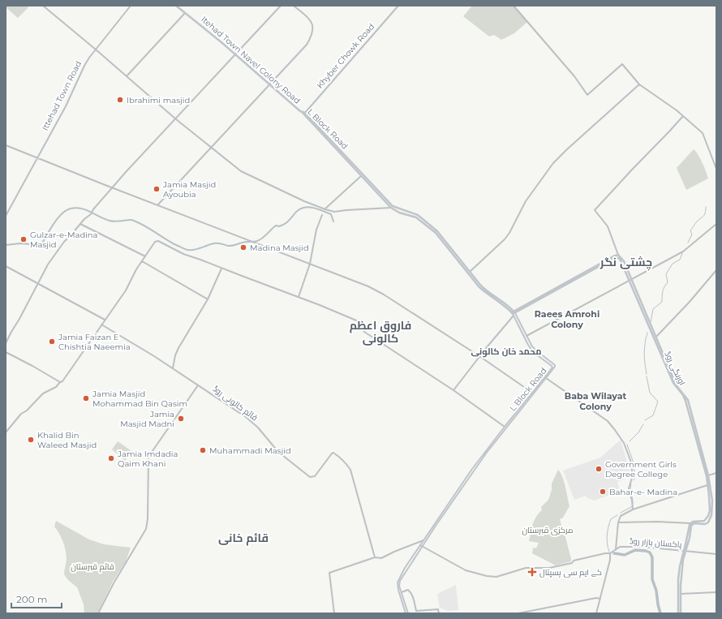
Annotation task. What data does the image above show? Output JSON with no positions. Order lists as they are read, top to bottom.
{
  "streets": {
    "main road": ["Itehad Town Navel Colony Road", "L Block Road", "اورنگی روڈ"],
    "street": [
      "Khyber Chowk Road",
      "Ittehad Town Road",
      "قائم کالونی روڈ",
      "پاکستان بازار روڈ"
    ]
  },
  "crossings": [
    ["Khyber Chowk Road", "L Block Road"],
    ["Itehad Town Navel Colony Road", "L Block Road"],
    ["L Block Road", "اورنگی روڈ"]
  ],
  "districts": [
    "چشتی نگر",
    "Raees Amrohi Colony",
    "فاروق اعظم کالونی",
    "محمد خان کالونی",
    "Baba Wilayat Colony",
    "قائم خانى"
  ],
  "parks": ["مرکزی قبرستان", "قائم قبرستان"],
  "places": {
    "other": [
      "Ibrahimi masjid",
      "Jamia Masjid Ayoubia",
      "Gulzar-e-Madina Masjid",
      "Madina Masjid",
      "Jamia Faizan E Chishtia Naeemia",
      "Jamia Masjid Mohammad Bin Qasim",
      "Jamia Masjid Madni",
      "Khalid Bin Waleed Masjid",
      "Muhammadi Masjid",
      "Jamia Imdadia Qaim Khani",
      "Government Girls Degree College",
      "Bahar-e- Madina"
    ],
    "health": ["کے ایم سی ہسپتال"]
  },
  "scale_bar": "200 m"
}
